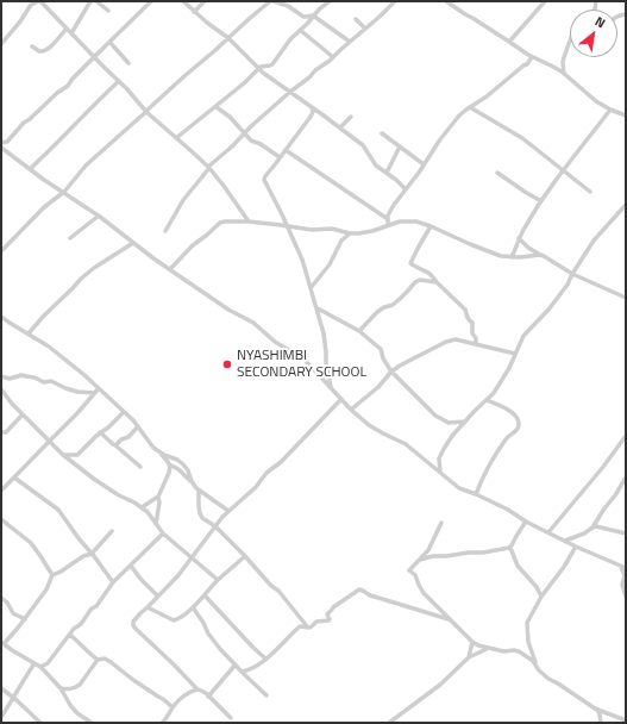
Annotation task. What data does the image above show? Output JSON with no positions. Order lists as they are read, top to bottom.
{
  "places": ["NYASHIMBI SECONDARY SCHOOL"],
  "north": "top right"
}
